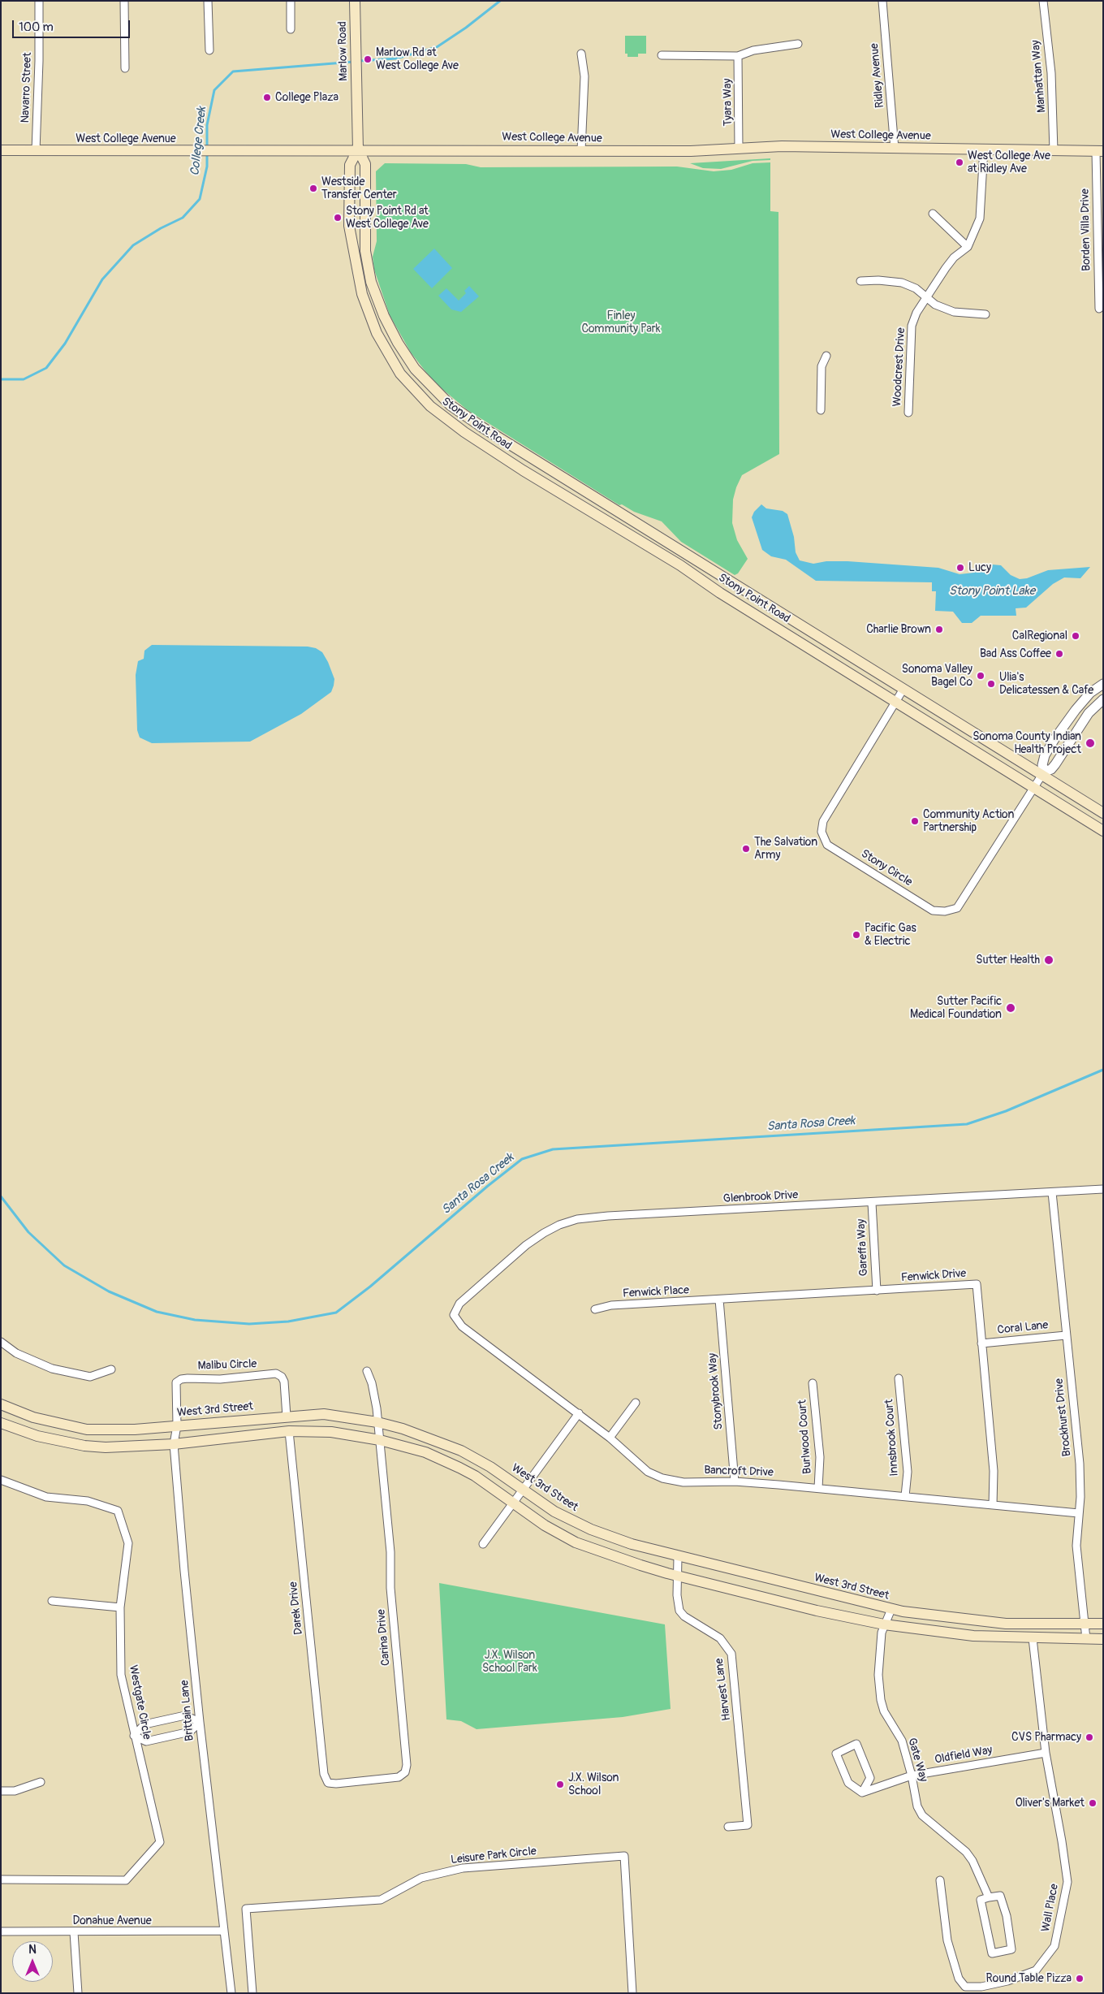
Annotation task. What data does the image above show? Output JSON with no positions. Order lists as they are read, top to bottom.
{
  "streets": {
    "main road": [
      "Marlow Road",
      "West College Avenue",
      "Stony Point Road",
      "West 3rd Street"
    ],
    "street": [
      "Ridley Avenue",
      "Manhattan Way",
      "Navarro Street",
      "Tyara Way",
      "Borden Villa Drive",
      "Woodcrest Drive",
      "Stony Circle",
      "Glenbrook Drive",
      "Gareffa Way",
      "Fenwick Drive",
      "Fenwick Place",
      "Coral Lane",
      "Malibu Circle",
      "Stonybrook Way",
      "Brockhurst Drive",
      "Burlwood Court",
      "Innsbrook Court",
      "Bancroft Drive",
      "Darek Drive",
      "Carina Drive",
      "Harvest Lane",
      "Westgate Circle",
      "Brittain Lane",
      "Oldfield Way",
      "Gate Way",
      "Leisure Park Circle",
      "Wall Place",
      "Donahue Avenue"
    ]
  },
  "crossings": [
    ["Marlow Road", "West College Avenue"],
    ["Marlow Road", "Stony Point Road"],
    ["Ridley Avenue", "West College Avenue"],
    ["Manhattan Way", "West College Avenue"],
    ["Navarro Street", "West College Avenue"],
    ["Tyara Way", "West College Avenue"],
    ["West College Avenue", "Borden Villa Drive"],
    ["West College Avenue", "Woodcrest Drive"],
    ["West College Avenue", "Stony Point Road"],
    ["Stony Point Road", "Stony Circle"],
    ["Glenbrook Drive", "Gareffa Way"],
    ["Glenbrook Drive", "Brockhurst Drive"],
    ["Glenbrook Drive", "Bancroft Drive"],
    ["Gareffa Way", "Fenwick Drive"],
    ["Fenwick Drive", "Fenwick Place"],
    ["Fenwick Drive", "Coral Lane"],
    ["Fenwick Drive", "Stonybrook Way"],
    ["Fenwick Drive", "Bancroft Drive"],
    ["Fenwick Place", "Stonybrook Way"],
    ["Coral Lane", "Brockhurst Drive"],
    ["Malibu Circle", "West 3rd Street"],
    ["Malibu Circle", "Brittain Lane"],
    ["Stonybrook Way", "Bancroft Drive"],
    ["West 3rd Street", "Brockhurst Drive"],
    ["West 3rd Street", "Carina Drive"],
    ["West 3rd Street", "Harvest Lane"],
    ["West 3rd Street", "Brittain Lane"],
    ["West 3rd Street", "Gate Way"],
    ["Brockhurst Drive", "Bancroft Drive"],
    ["Burlwood Court", "Bancroft Drive"],
    ["Innsbrook Court", "Bancroft Drive"],
    ["Darek Drive", "Carina Drive"],
    ["Brittain Lane", "Donahue Avenue"],
    ["Oldfield Way", "Gate Way"],
    ["Oldfield Way", "Wall Place"]
  ],
  "water": ["College Creek", "Stony Point Lake", "Santa Rosa Creek"],
  "parks": ["Finley Community Park", "J.X. Wilson School Park"],
  "places": [
    "Marlow Rd at West College Ave",
    "College Plaza",
    "West College Ave at Ridley Ave",
    "Westside Transfer Center",
    "Stony Point Rd at West College Ave",
    "Lucy",
    "Charlie Brown",
    "CalRegional",
    "Bad Ass Coffee",
    "Sonoma Valley Bagel Co",
    "Ulia's Delicatessen & Cafe",
    "Sonoma County Indian Health Project",
    "Community Action Partnership",
    "The Salvation Army",
    "Pacific Gas & Electric",
    "Sutter Health",
    "Sutter Pacific Medical Foundation",
    "CVS Pharmacy",
    "J.X. Wilson School",
    "Oliver's Market",
    "Round Table Pizza"
  ],
  "scale_bar": "100 m",
  "north": "top"
}
